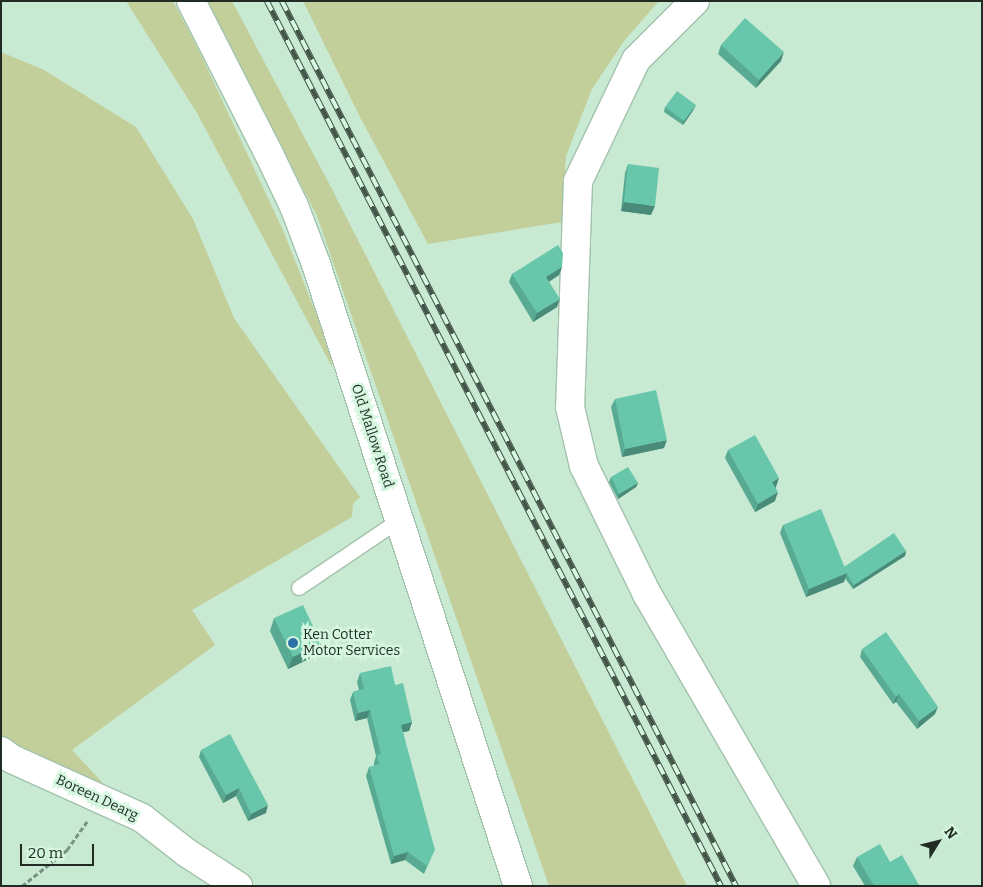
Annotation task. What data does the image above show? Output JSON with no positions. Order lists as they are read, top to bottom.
{
  "streets": {
    "street": ["Old Mallow Road", "Boreen Dearg"]
  },
  "places": ["Ken Cotter Motor Services"],
  "scale_bar": "20 m",
  "north": "top right"
}
